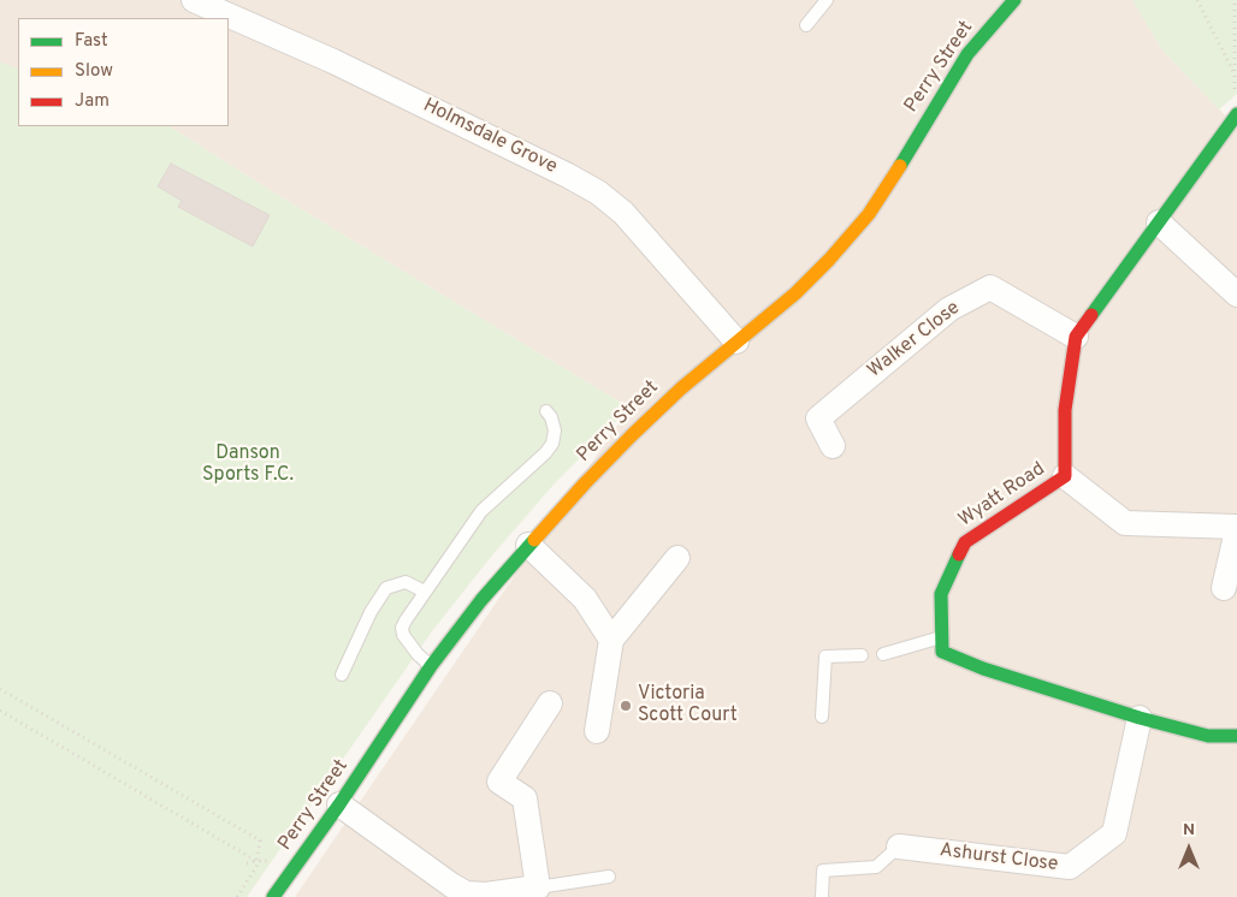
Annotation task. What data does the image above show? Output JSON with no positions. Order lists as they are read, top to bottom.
{
  "streets": {
    "main road": ["Perry Street", "Wyatt Road"],
    "street": ["Holmsdale Grove", "Walker Close", "Ashurst Close"]
  },
  "crossings": [
    ["Perry Street", "Holmsdale Grove"],
    ["Walker Close", "Wyatt Road"]
  ],
  "parks": ["Danson Sports F.C."],
  "places": ["Victoria Scott Court"],
  "legend": ["Fast", "Slow", "Jam"],
  "north": "top"
}
